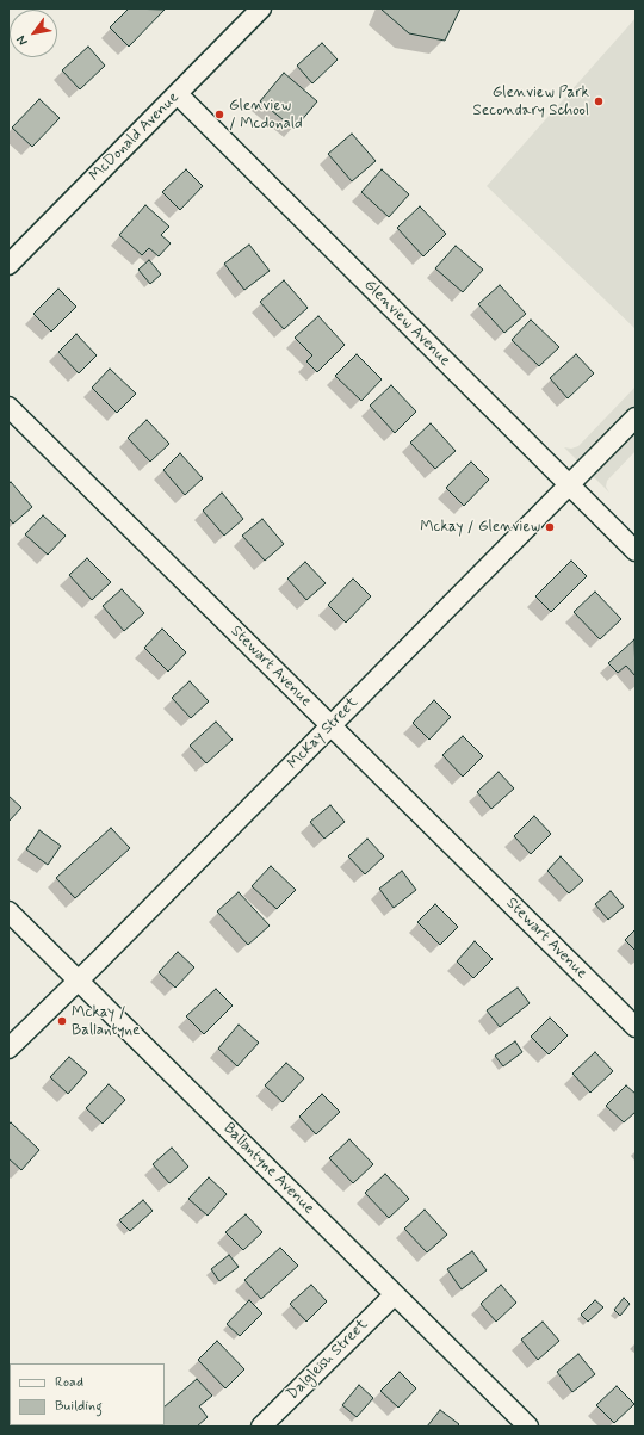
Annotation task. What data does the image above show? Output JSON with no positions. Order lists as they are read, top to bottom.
{
  "streets": {
    "street": [
      "McDonald Avenue",
      "Glenview Avenue",
      "Stewart Avenue",
      "McKay Street",
      "Ballantyne Avenue",
      "Dalgleish Street"
    ]
  },
  "crossings": [
    ["McDonald Avenue", "Glenview Avenue"],
    ["Glenview Avenue", "McKay Street"],
    ["Stewart Avenue", "McKay Street"],
    ["McKay Street", "Ballantyne Avenue"],
    ["Ballantyne Avenue", "Dalgleish Street"]
  ],
  "places": [
    "Glenview Park Secondary School",
    "Glenview / Mcdonald",
    "Mckay / Glenview",
    "Mckay / Ballantyne"
  ],
  "legend": ["Road", "Building"],
  "north": "bottom left"
}
